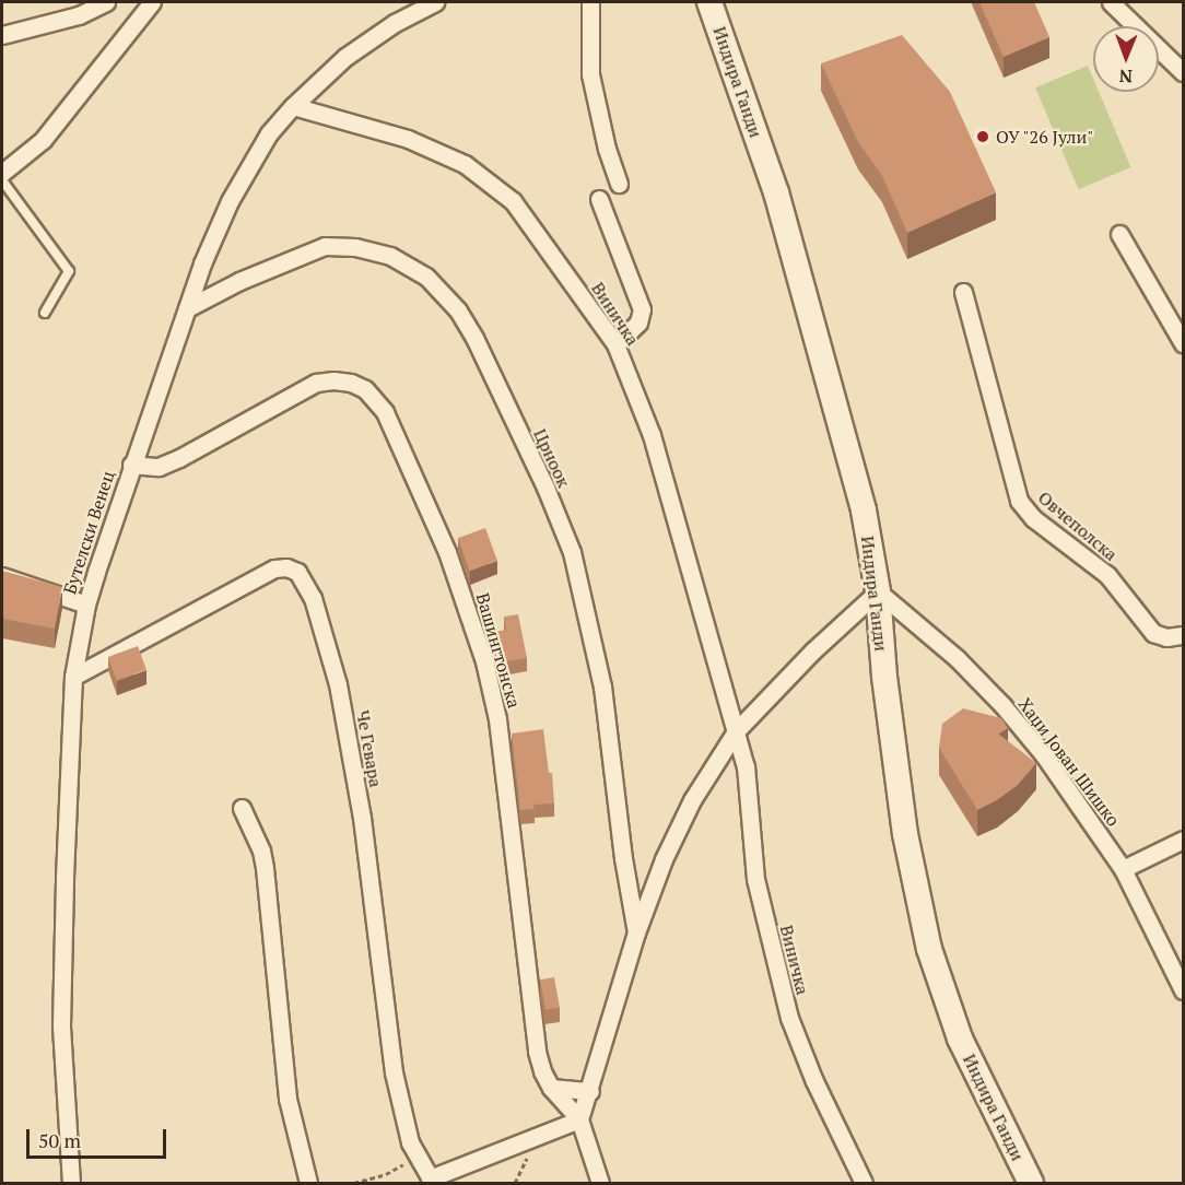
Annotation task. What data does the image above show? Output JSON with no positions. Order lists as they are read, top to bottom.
{
  "streets": {
    "street": [
      "Индира Ганди",
      "Виничка",
      "Црноок",
      "Овчеполска",
      "Бутелски Венец",
      "Вашингтонска",
      "Че Гевара",
      "Хаџи Јован Шишко"
    ]
  },
  "crossings": [
    ["Индира Ганди", "Хаџи Јован Шишко"],
    ["Виничка", "Бутелски Венец"],
    ["Црноок", "Бутелски Венец"],
    ["Бутелски Венец", "Вашингтонска"],
    ["Бутелски Венец", "Че Гевара"]
  ],
  "places": ["ОУ \"26 Јули\""],
  "scale_bar": "50 m",
  "north": "bottom"
}
